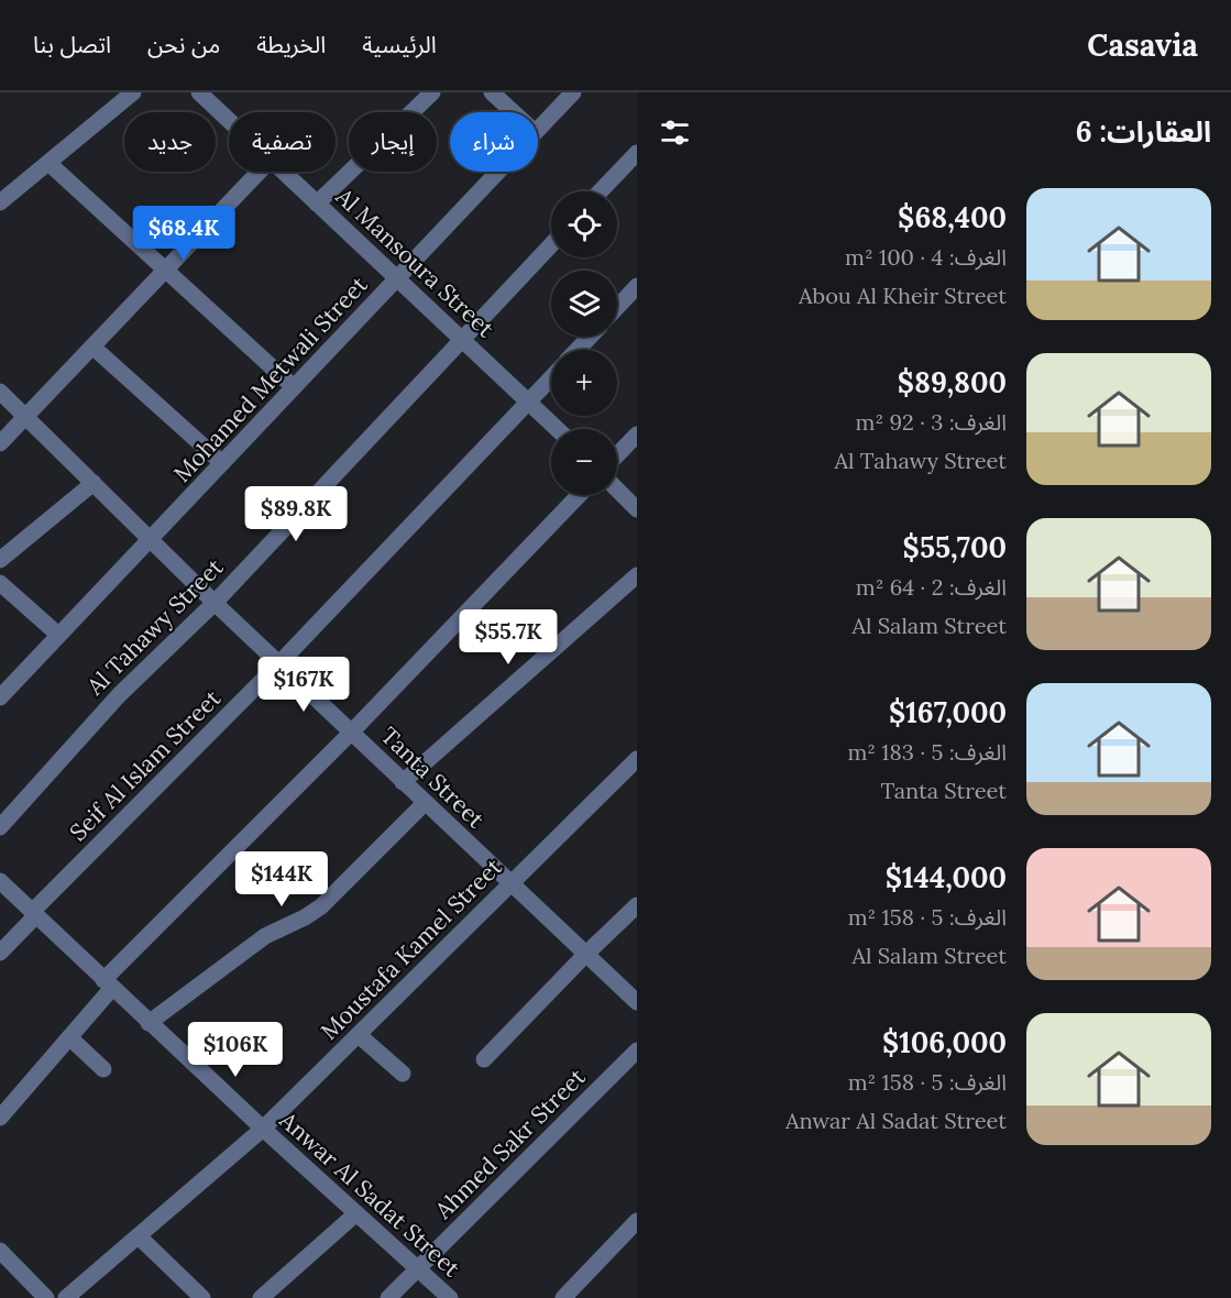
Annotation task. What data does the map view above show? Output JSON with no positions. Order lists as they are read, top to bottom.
{
  "streets": {
    "street": [
      "Al Mansoura Street",
      "Mohamed Metwali Street",
      "Al Tahawy Street",
      "Seif Al Islam Street",
      "Tanta Street",
      "Moustafa Kamel Street",
      "Ahmed Sakr Street",
      "Anwar Al Sadat Street"
    ]
  },
  "crossings": [
    ["Al Mansoura Street", "Mohamed Metwali Street"],
    ["Al Mansoura Street", "Al Tahawy Street"],
    ["Al Mansoura Street", "Seif Al Islam Street"],
    ["Mohamed Metwali Street", "Tanta Street"],
    ["Al Tahawy Street", "Tanta Street"],
    ["Seif Al Islam Street", "Tanta Street"],
    ["Seif Al Islam Street", "Anwar Al Sadat Street"],
    ["Tanta Street", "Moustafa Kamel Street"],
    ["Moustafa Kamel Street", "Anwar Al Sadat Street"],
    ["Ahmed Sakr Street", "Anwar Al Sadat Street"]
  ],
  "page": {
    "header": "Casavia",
    "nav": [
      "الرئيسية",
      "الخريطة",
      "من نحن",
      "اتصل بنا"
    ],
    "heading": "العقارات: 6",
    "chip": [
      "شراء",
      "إيجار",
      "تصفية",
      "جديد"
    ],
    "list": [
      {
        "name": "$68,400",
        "note": "الغرف: 4 · 100 m² · Abou Al Kheir Street"
      },
      {
        "name": "$89,800",
        "note": "الغرف: 3 · 92 m² · Al Tahawy Street"
      },
      {
        "name": "$55,700",
        "note": "الغرف: 2 · 64 m² · Al Salam Street"
      },
      {
        "name": "$167,000",
        "note": "الغرف: 5 · 183 m² · Tanta Street"
      },
      {
        "name": "$144,000",
        "note": "الغرف: 5 · 158 m² · Al Salam Street"
      },
      {
        "name": "$106,000",
        "note": "الغرف: 5 · 158 m² · Anwar Al Sadat Street"
      }
    ],
    "map_buttons": ["+", "−"],
    "price": [
      "$68.4K",
      "$89.8K",
      "$55.7K",
      "$167K",
      "$144K",
      "$106K"
    ]
  }
}
